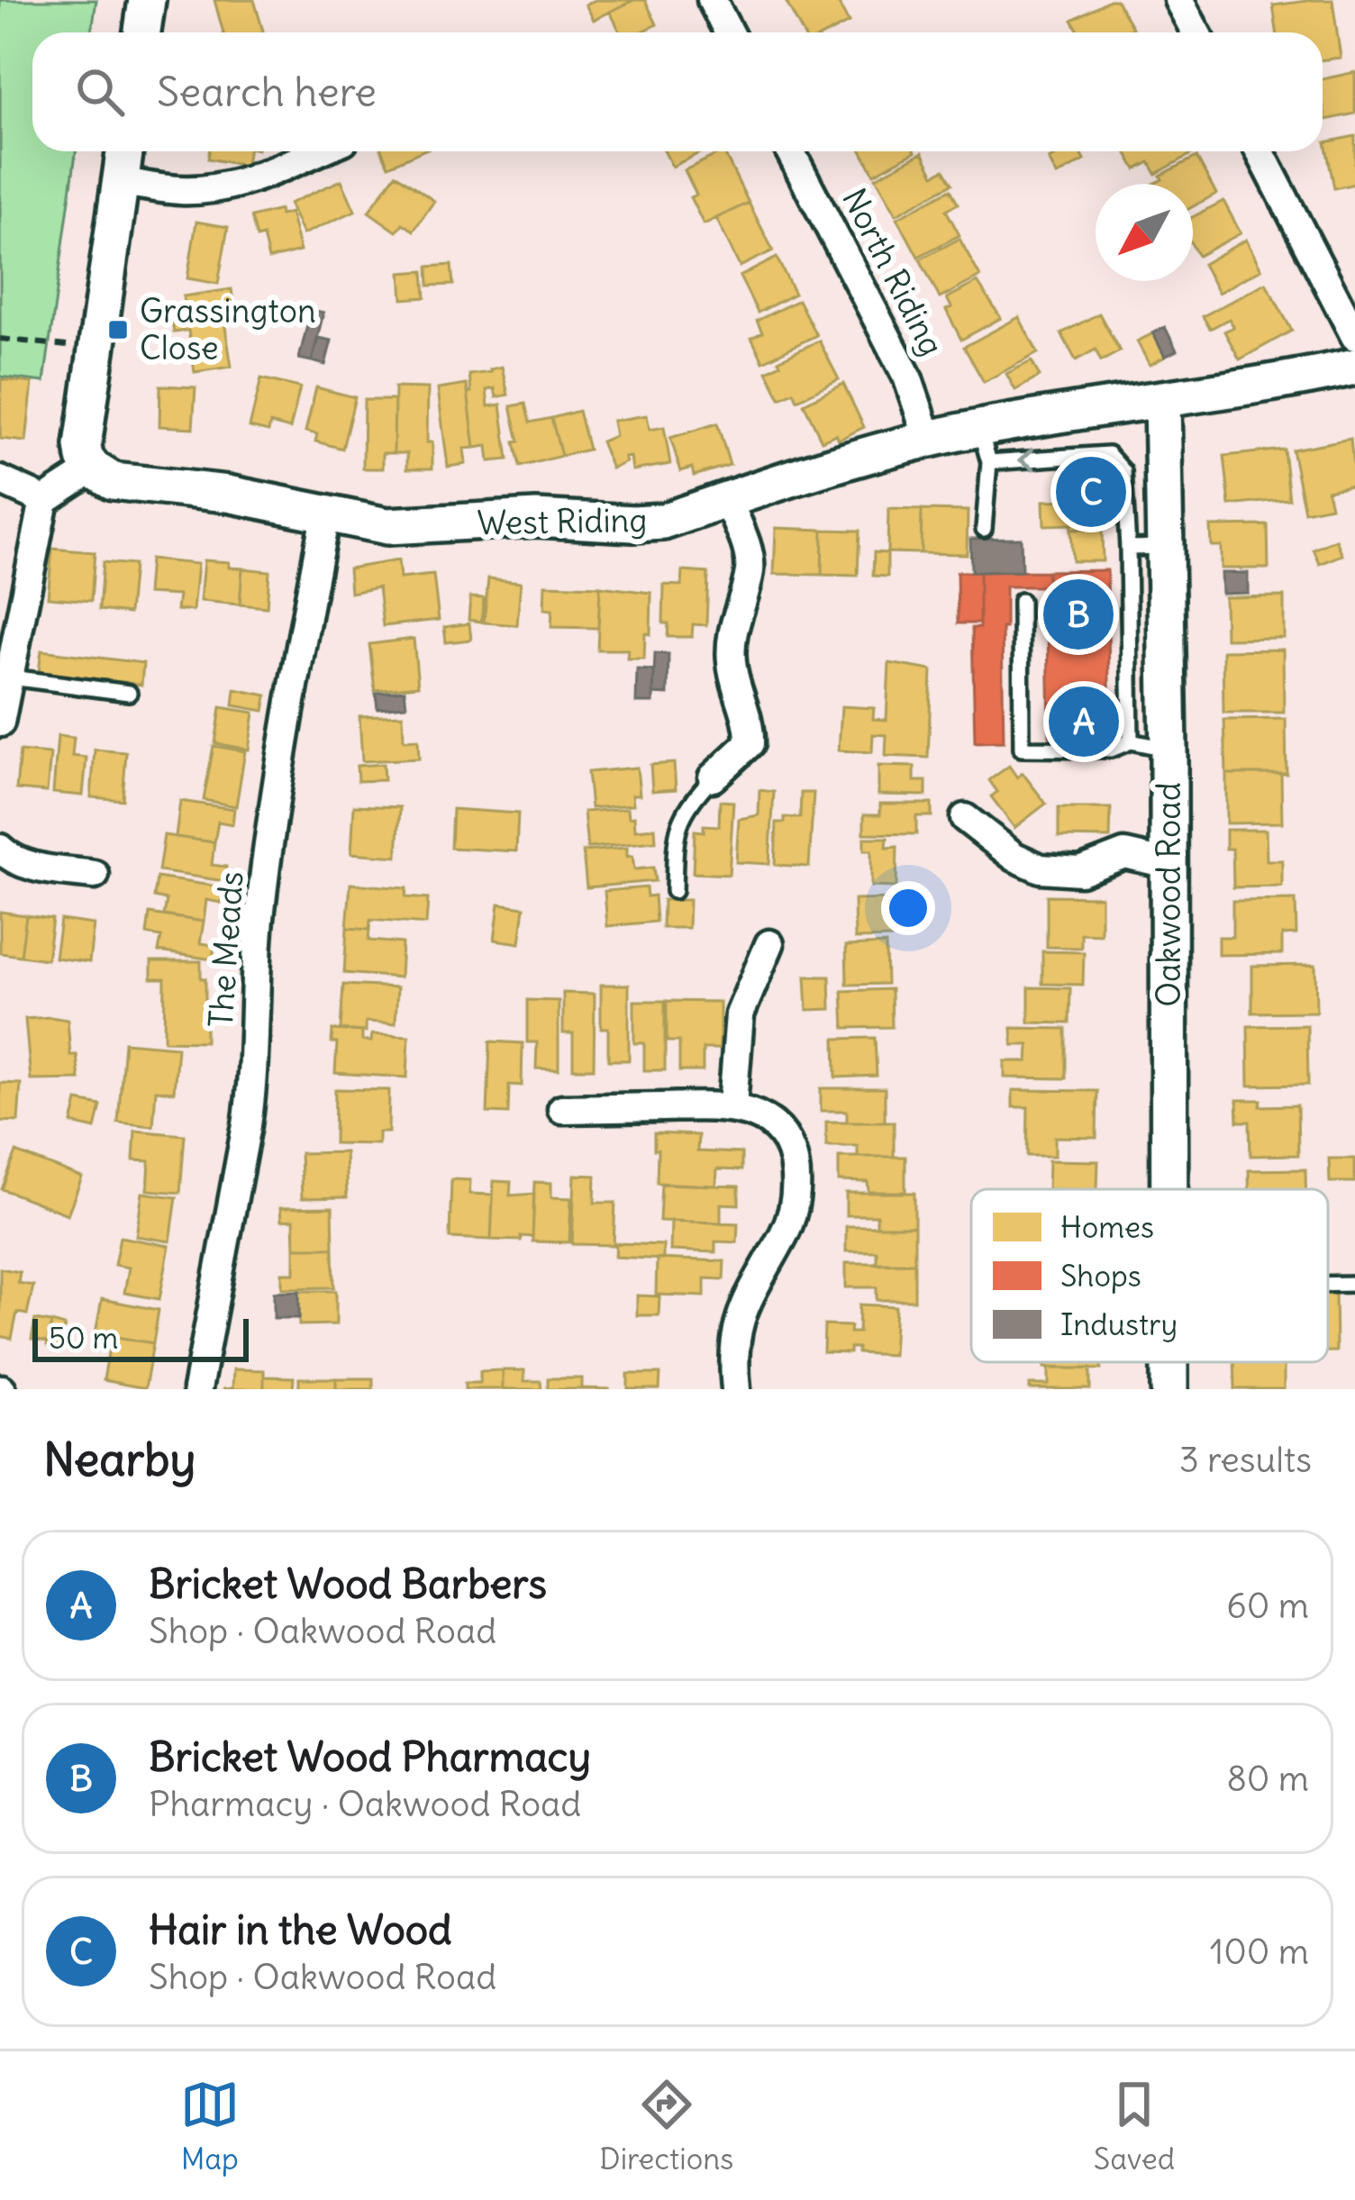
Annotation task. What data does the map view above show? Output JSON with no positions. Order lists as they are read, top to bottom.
{
  "streets": {
    "street": [
      "North Riding",
      "West Riding",
      "Oakwood Road",
      "The Meads"
    ]
  },
  "crossings": [
    ["North Riding", "West Riding"],
    ["West Riding", "Oakwood Road"],
    ["West Riding", "The Meads"]
  ],
  "places": {
    "transit": ["Grassington Close"]
  },
  "legend": ["Homes", "Shops", "Industry"],
  "scale_bar": "50 m",
  "north": "bottom left",
  "page": {
    "search": "Search here",
    "pins": ["C", "B", "A"],
    "scale": "50 m",
    "heading": ["Nearby", "3 results"],
    "list": [
      {
        "mark": "A",
        "name": "Bricket Wood Barbers",
        "note": "Shop · Oakwood Road",
        "value": "60 m"
      },
      {
        "mark": "B",
        "name": "Bricket Wood Pharmacy",
        "note": "Pharmacy · Oakwood Road",
        "value": "80 m"
      },
      {
        "mark": "C",
        "name": "Hair in the Wood",
        "note": "Shop · Oakwood Road",
        "value": "100 m"
      }
    ],
    "nav": ["Map", "Directions", "Saved"]
  }
}
